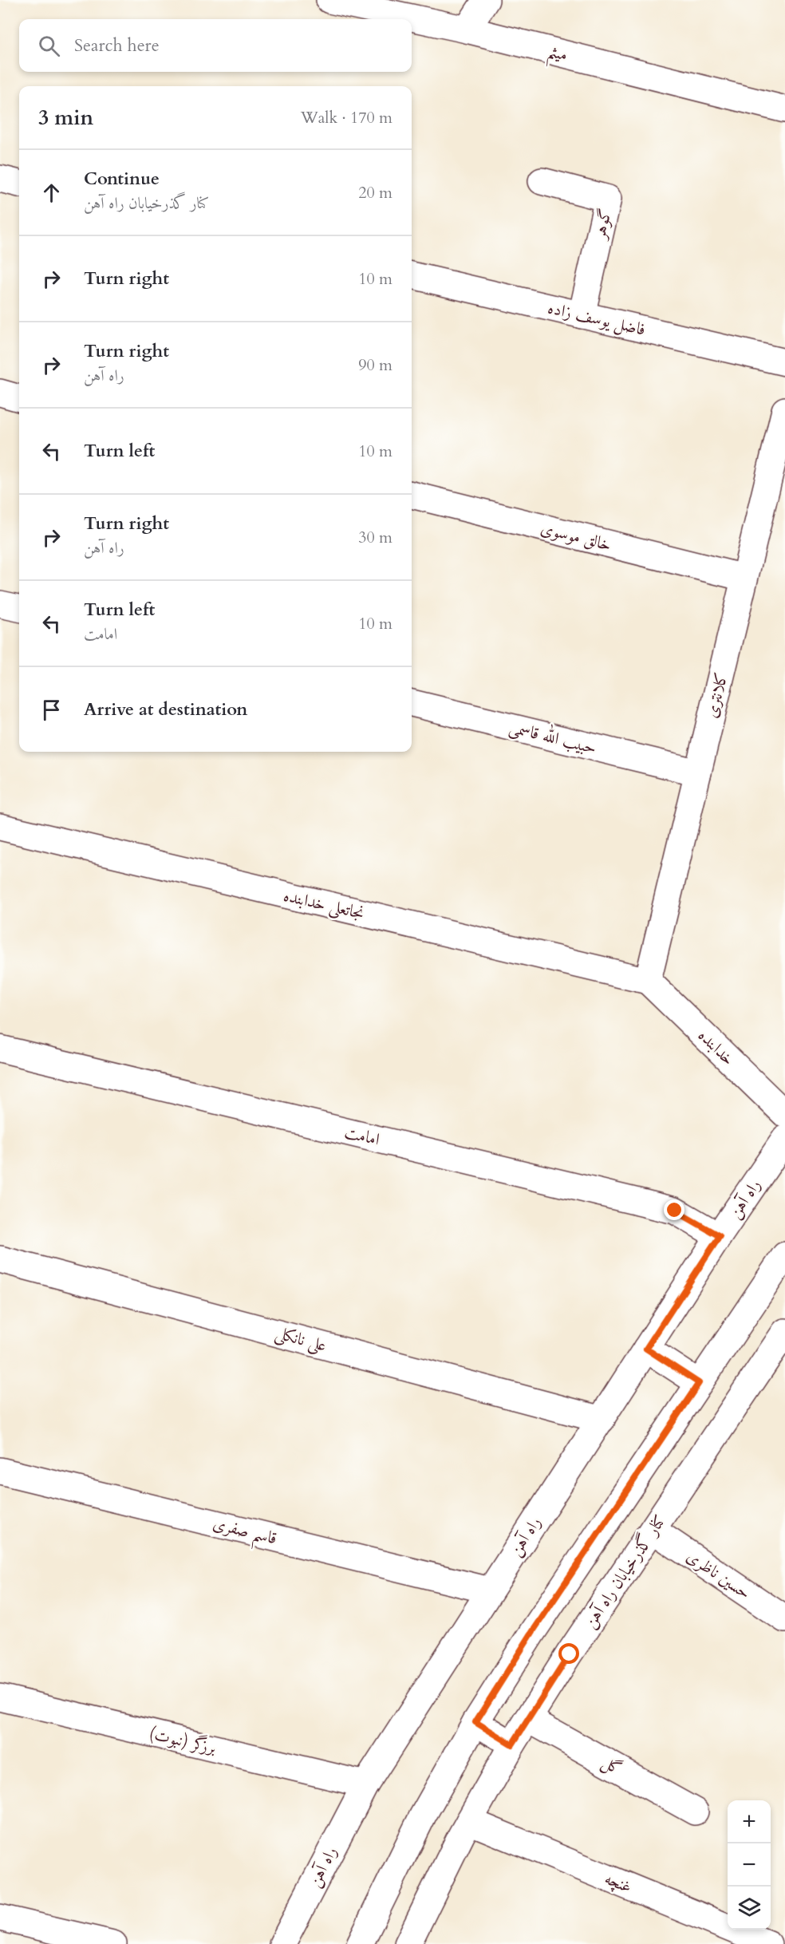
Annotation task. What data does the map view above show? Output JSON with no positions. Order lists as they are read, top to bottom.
{
  "streets": {
    "street": [
      "میثم",
      "گوهر",
      "فاضل یوسف زاده",
      "خالق موسوی",
      "کلانتری",
      "حبیب الله قاسمی",
      "نجاتعلی خدابنده",
      "خدابنده",
      "امامت",
      "راه آهن",
      "علی نانکلی",
      "قاسم صفری",
      "کنار گذرخیابان راه آهن",
      "حسین ناظری",
      "برزگر (نبوت)",
      "گل",
      "غنچه"
    ]
  },
  "crossings": [
    ["گوهر", "فاضل یوسف زاده"],
    ["خالق موسوی", "کلانتری"],
    ["کلانتری", "حبیب الله قاسمی"],
    ["کلانتری", "نجاتعلی خدابنده"],
    ["کلانتری", "خدابنده"],
    ["نجاتعلی خدابنده", "خدابنده"],
    ["امامت", "راه آهن"],
    ["راه آهن", "علی نانکلی"],
    ["راه آهن", "قاسم صفری"],
    ["راه آهن", "برزگر (نبوت)"],
    ["کنار گذرخیابان راه آهن", "حسین ناظری"],
    ["کنار گذرخیابان راه آهن", "گل"],
    ["کنار گذرخیابان راه آهن", "غنچه"]
  ],
  "page": {
    "search": "Search here",
    "heading": ["3 min", "Walk · 170 m"],
    "list": [
      ["Continue", "کنار گذرخیابان راه آهن", "20 m"],
      ["Turn right", "10 m"],
      ["Turn right", "راه آهن", "90 m"],
      ["Turn left", "10 m"],
      ["Turn right", "راه آهن", "30 m"],
      ["Turn left", "امامت", "10 m"],
      "Arrive at destination"
    ],
    "map_buttons": ["+", "−"]
  }
}
